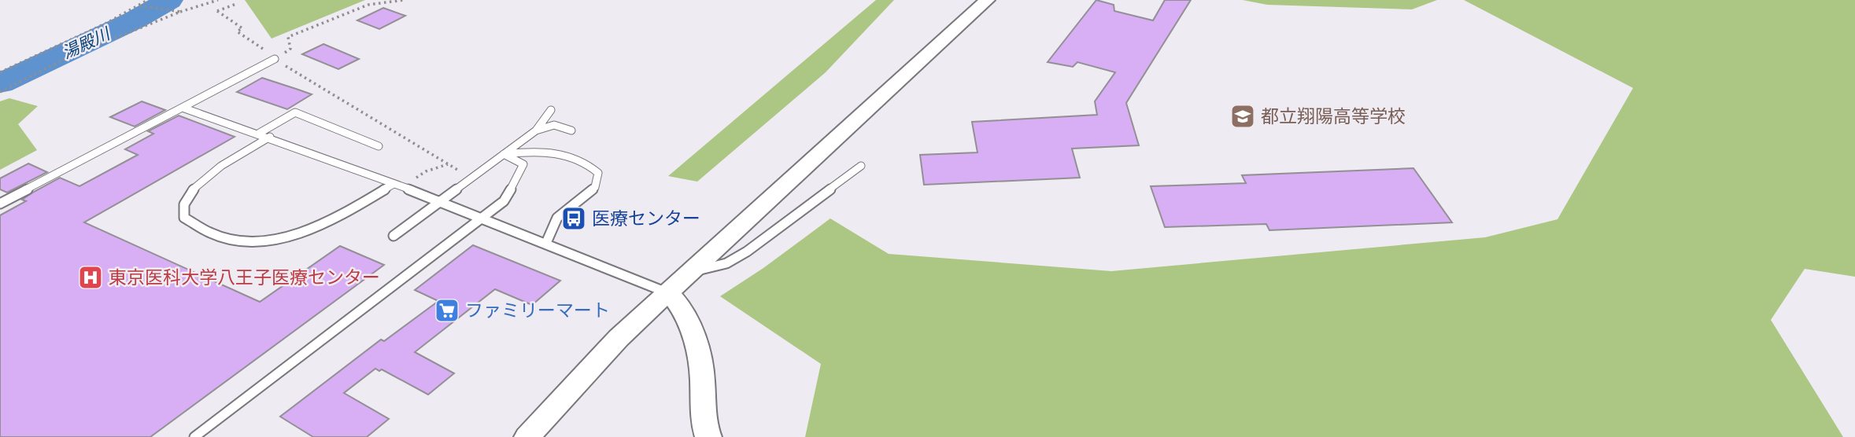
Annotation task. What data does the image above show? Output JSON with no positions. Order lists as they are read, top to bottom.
{
  "water": ["湯殿川"],
  "places": {
    "school or university": ["都立翔陽高等学校"],
    "bus stop": ["医療センター"],
    "hospital": ["東京医科大学八王子医療センター"],
    "supermarket": ["ファミリーマート"]
  }
}
